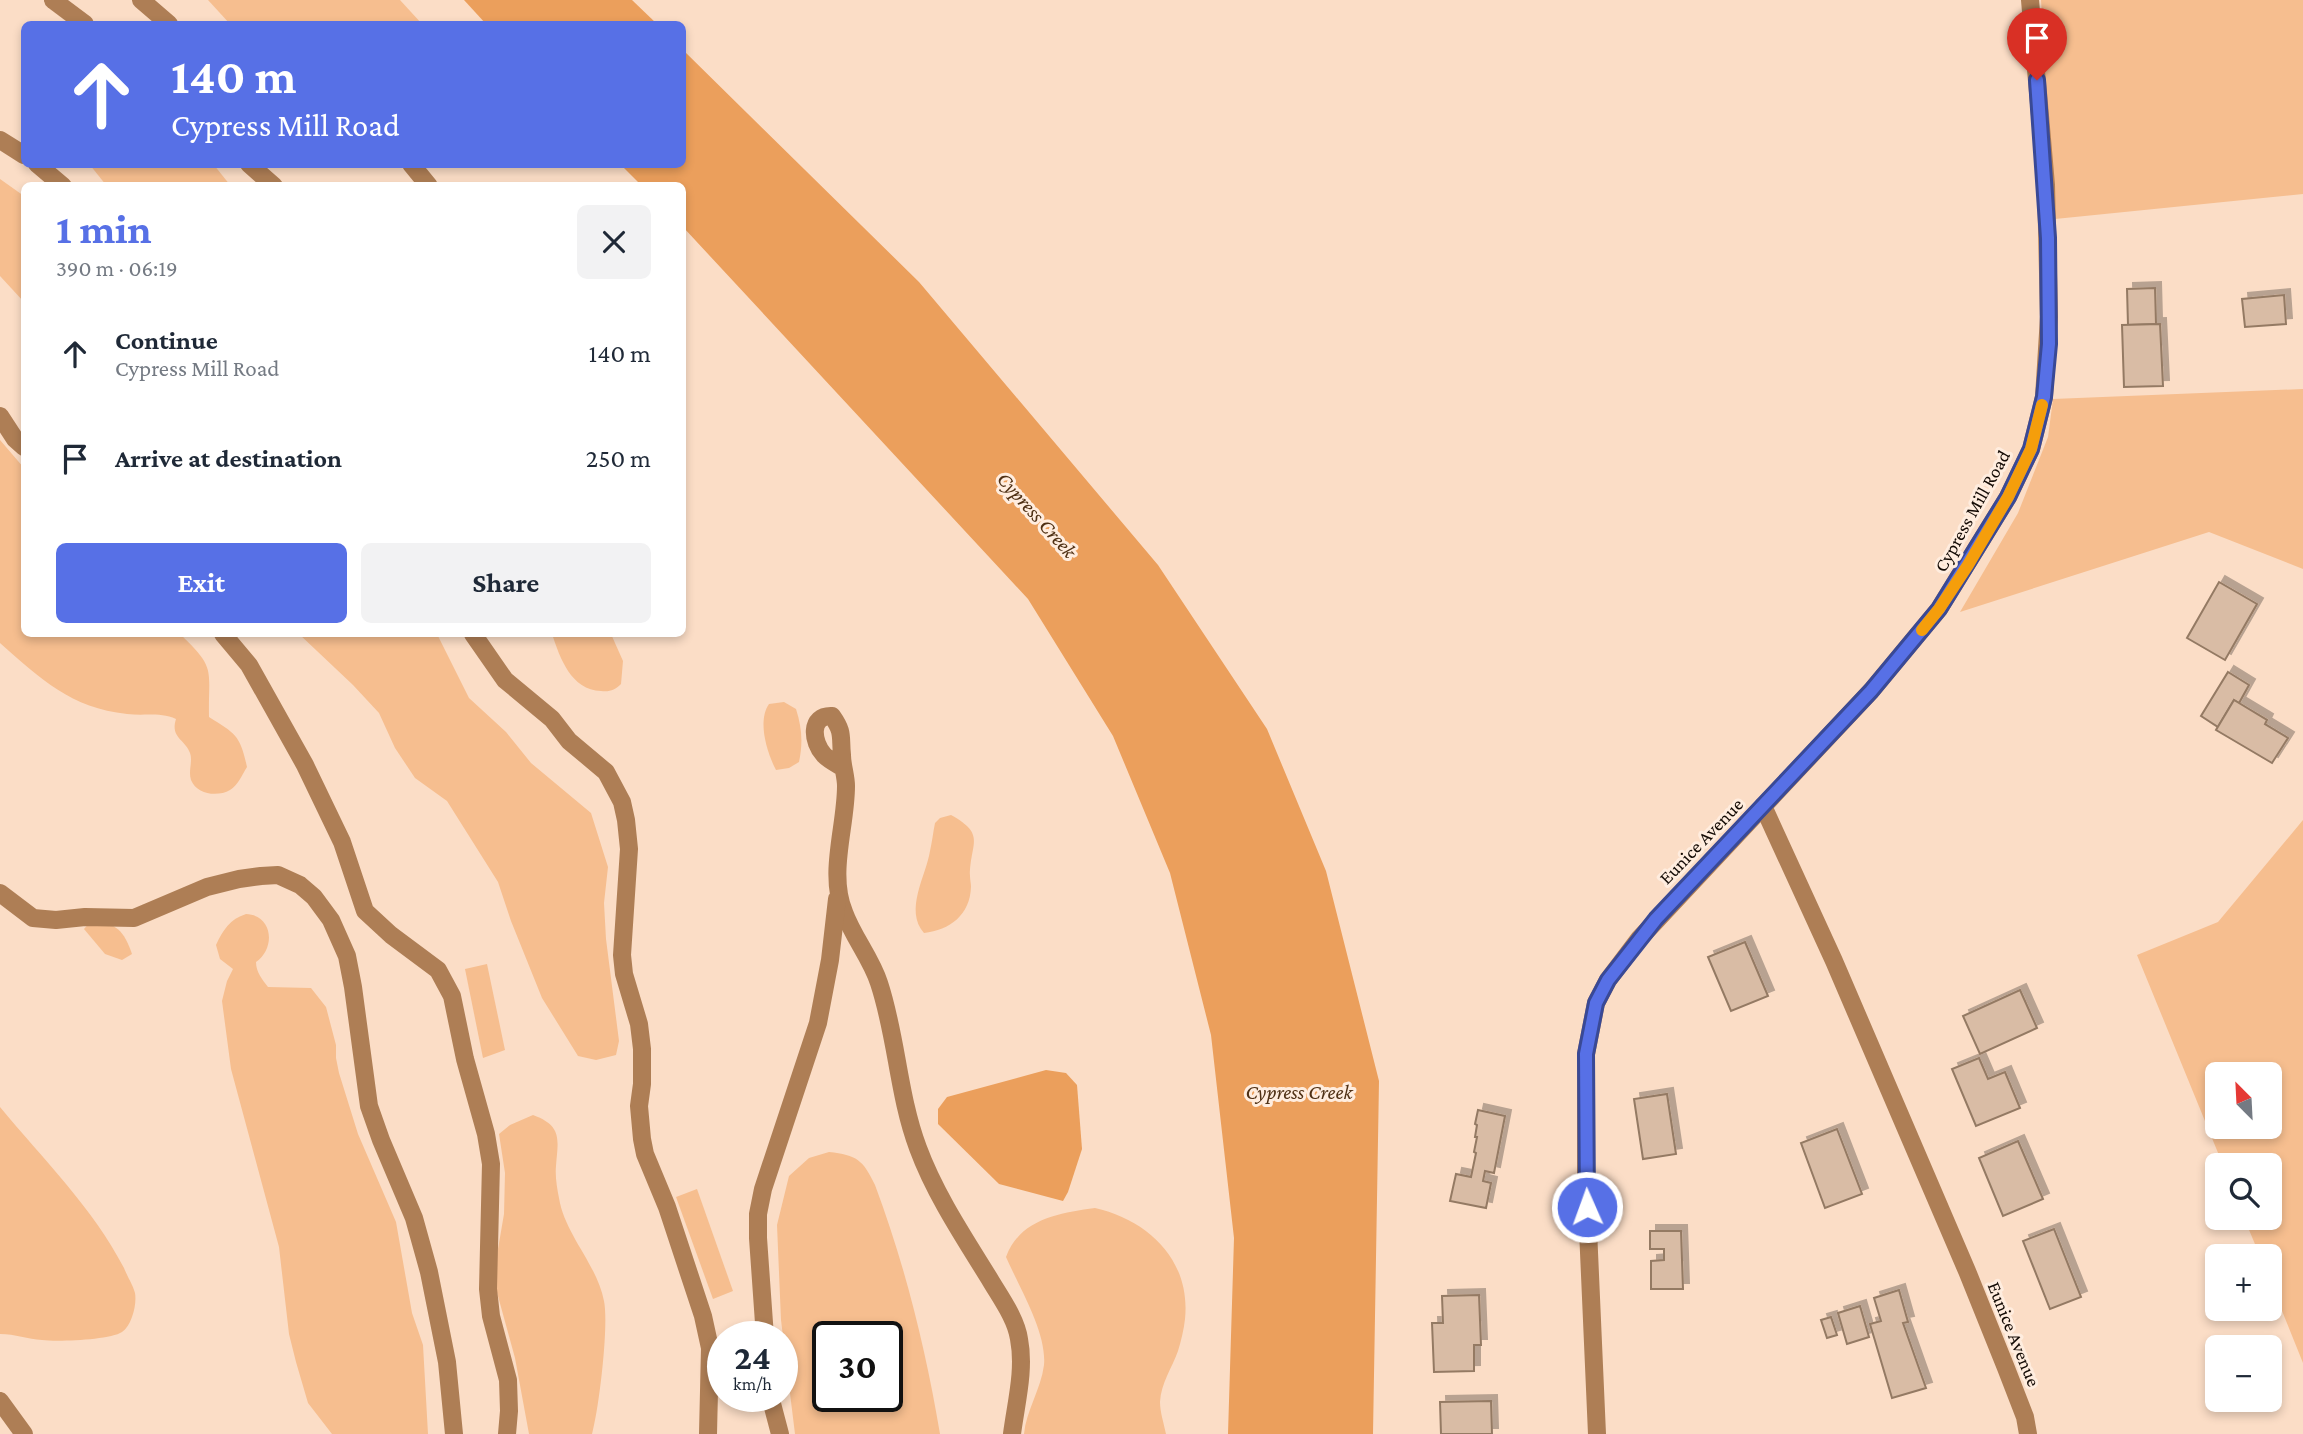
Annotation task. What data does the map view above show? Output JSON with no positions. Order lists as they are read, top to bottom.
{
  "streets": {
    "street": ["Cypress Mill Road", "Eunice Avenue"]
  },
  "crossings": [
    ["Cypress Mill Road", "Eunice Avenue"]
  ],
  "water": ["Cypress Creek"],
  "north": "top left",
  "page": {
    "turn": ["140 m", "Cypress Mill Road"],
    "heading": ["1 min", "390 m · 06:19"],
    "list": [
      {
        "name": "Continue",
        "note": "Cypress Mill Road",
        "value": "140 m"
      },
      {
        "name": "Arrive at destination",
        "value": "250 m"
      }
    ],
    "buttons": ["Exit", "Share"],
    "map_buttons": ["+", "−"],
    "speed": "24 km/h",
    "limit": "30"
  }
}
